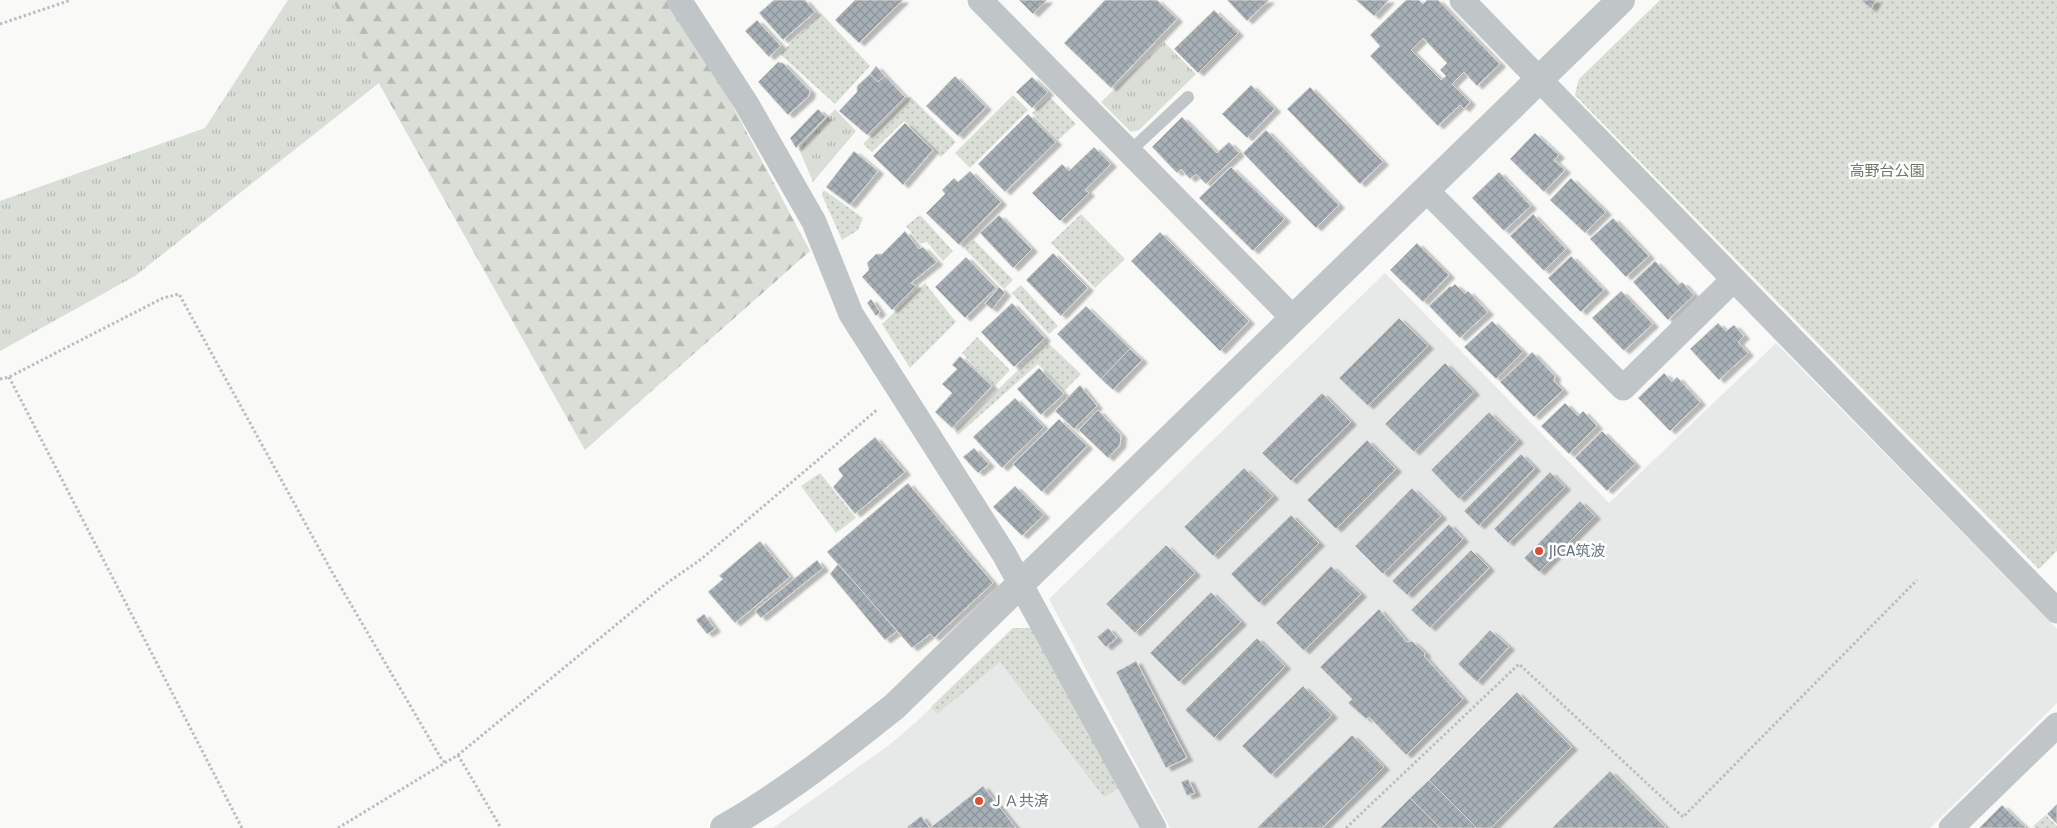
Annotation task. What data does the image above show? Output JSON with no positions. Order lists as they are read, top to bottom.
{
  "parks": ["高野台公園"],
  "places": ["JICA筑波", "ＪＡ共済"]
}
